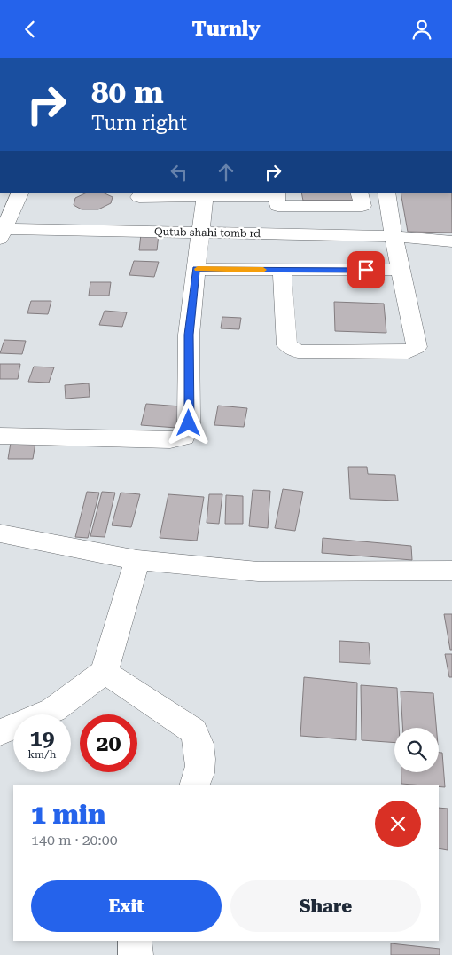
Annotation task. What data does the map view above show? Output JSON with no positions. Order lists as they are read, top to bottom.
{
  "streets": {
    "street": ["Qutub shahi tomb rd"]
  },
  "page": {
    "header": "Turnly",
    "turn": ["80 m", "Turn right"],
    "speed": "19 km/h",
    "limit": "20",
    "heading": ["1 min", "140 m · 20:00"],
    "buttons": ["Exit", "Share"]
  }
}
